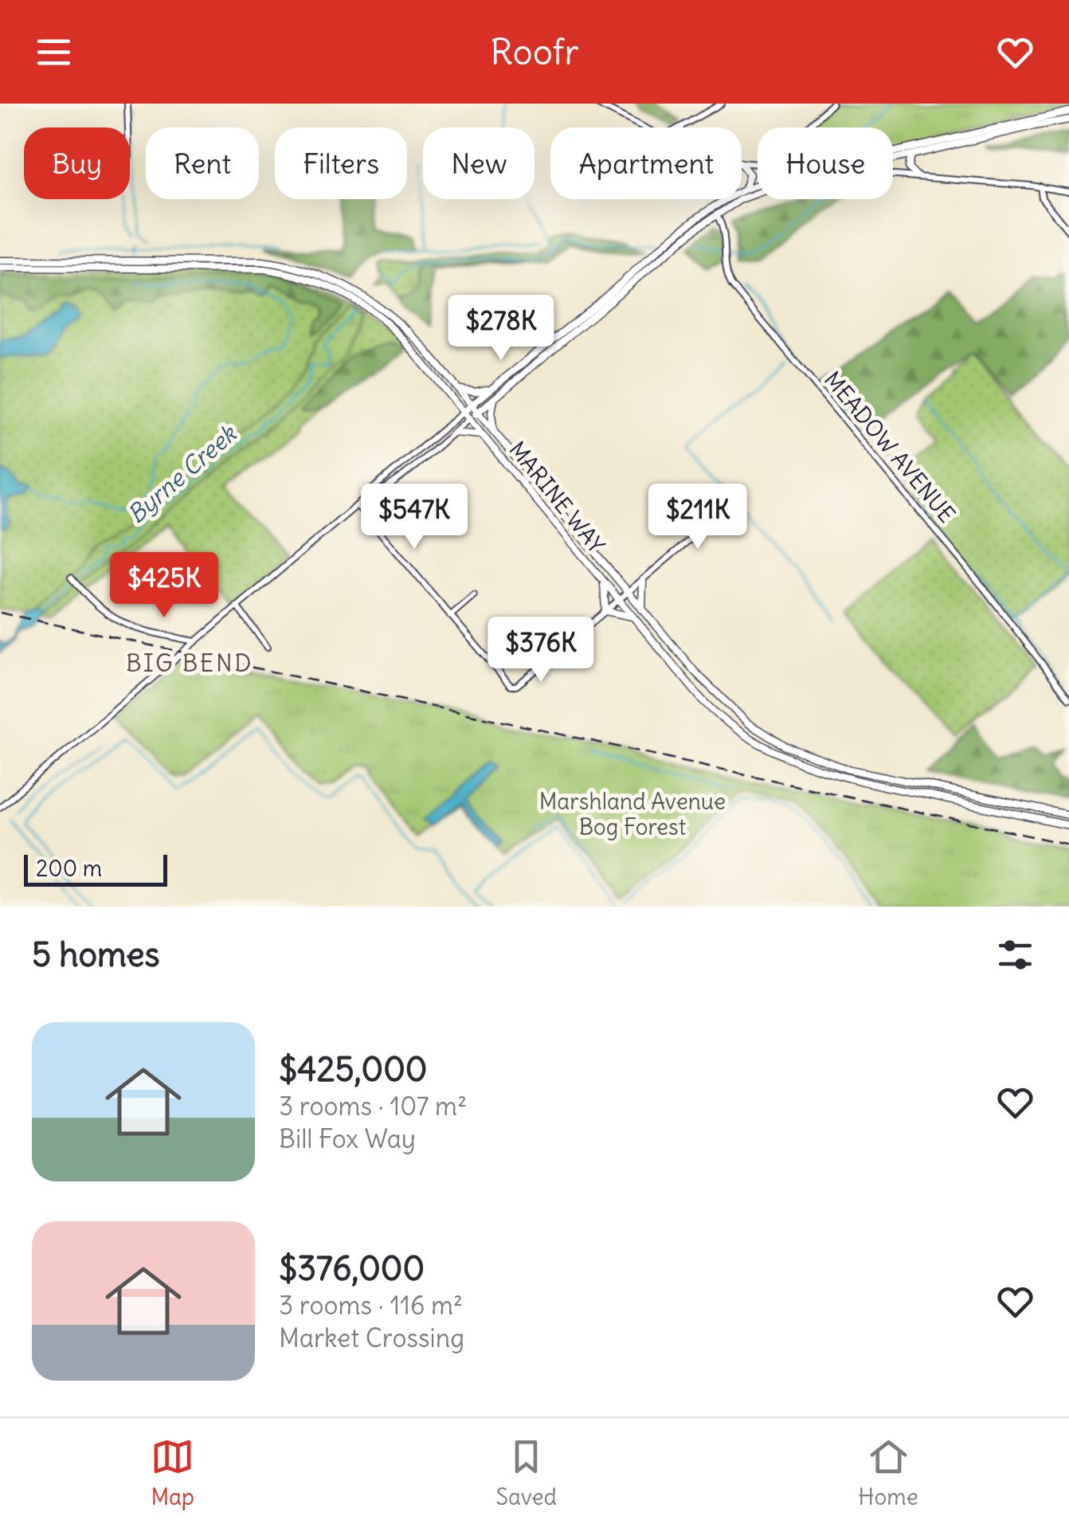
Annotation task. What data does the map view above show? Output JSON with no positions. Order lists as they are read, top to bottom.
{
  "streets": {
    "main road": ["MARINE WAY"],
    "street": ["MEADOW AVENUE"]
  },
  "districts": ["BIG BEND"],
  "water": ["Byrne Creek"],
  "parks": ["Marshland Avenue Bog Forest"],
  "scale_bar": "200 m",
  "page": {
    "header": "Roofr",
    "chip": [
      "Buy",
      "Rent",
      "Filters",
      "New",
      "Apartment",
      "House"
    ],
    "price": [
      "$278K",
      "$547K",
      "$211K",
      "$425K",
      "$376K"
    ],
    "scale": "200 m",
    "heading": "5 homes",
    "list": [
      {
        "name": "$425,000",
        "note": "3 rooms · 107 m² · Bill Fox Way"
      },
      {
        "name": "$376,000",
        "note": "3 rooms · 116 m² · Market Crossing"
      }
    ],
    "tabs": ["Map", "Saved", "Home"]
  }
}
